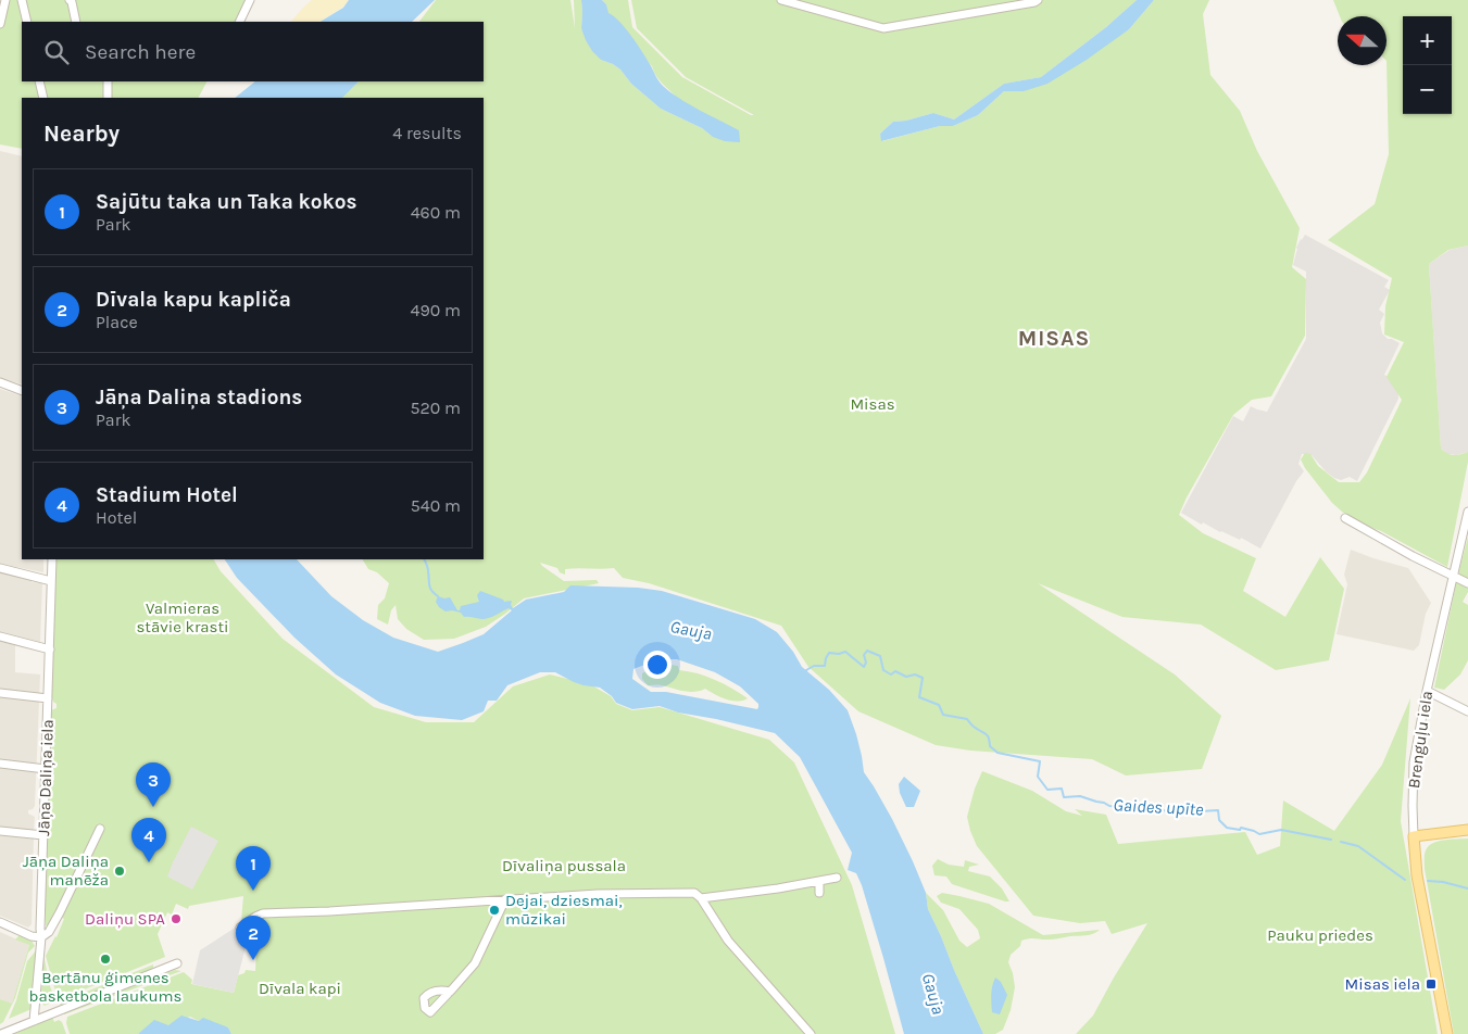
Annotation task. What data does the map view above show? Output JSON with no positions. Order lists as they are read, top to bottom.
{
  "streets": {
    "main road": ["Brenguļu iela"],
    "street": ["Jāņa Daliņa iela"]
  },
  "districts": ["MISAS"],
  "water": ["Gauja", "Gaides upīte"],
  "parks": [
    "Misas",
    "Valmieras stāvie krasti",
    "Dīvaliņa pussala",
    "Pauku priedes",
    "Dīvala kapi"
  ],
  "places": {
    "other": [
      "Jāņa Daliņa manēža",
      "Dejai, dziesmai, mūzikai",
      "Daliņu SPA",
      "Bertānu ģimenes basketbola laukums"
    ],
    "transit": ["Misas iela"]
  },
  "north": "left",
  "page": {
    "map_buttons": ["+", "−"],
    "search": "Search here",
    "heading": ["Nearby", "4 results"],
    "list": [
      {
        "mark": "1",
        "name": "Sajūtu taka un Taka kokos",
        "note": "Park",
        "value": "460 m"
      },
      {
        "mark": "2",
        "name": "Dīvala kapu kapliča",
        "note": "Place",
        "value": "490 m"
      },
      {
        "mark": "3",
        "name": "Jāņa Daliņa stadions",
        "note": "Park",
        "value": "520 m"
      },
      {
        "mark": "4",
        "name": "Stadium Hotel",
        "note": "Hotel",
        "value": "540 m"
      }
    ],
    "pins": [
      "3",
      "4",
      "1",
      "2"
    ]
  }
}
